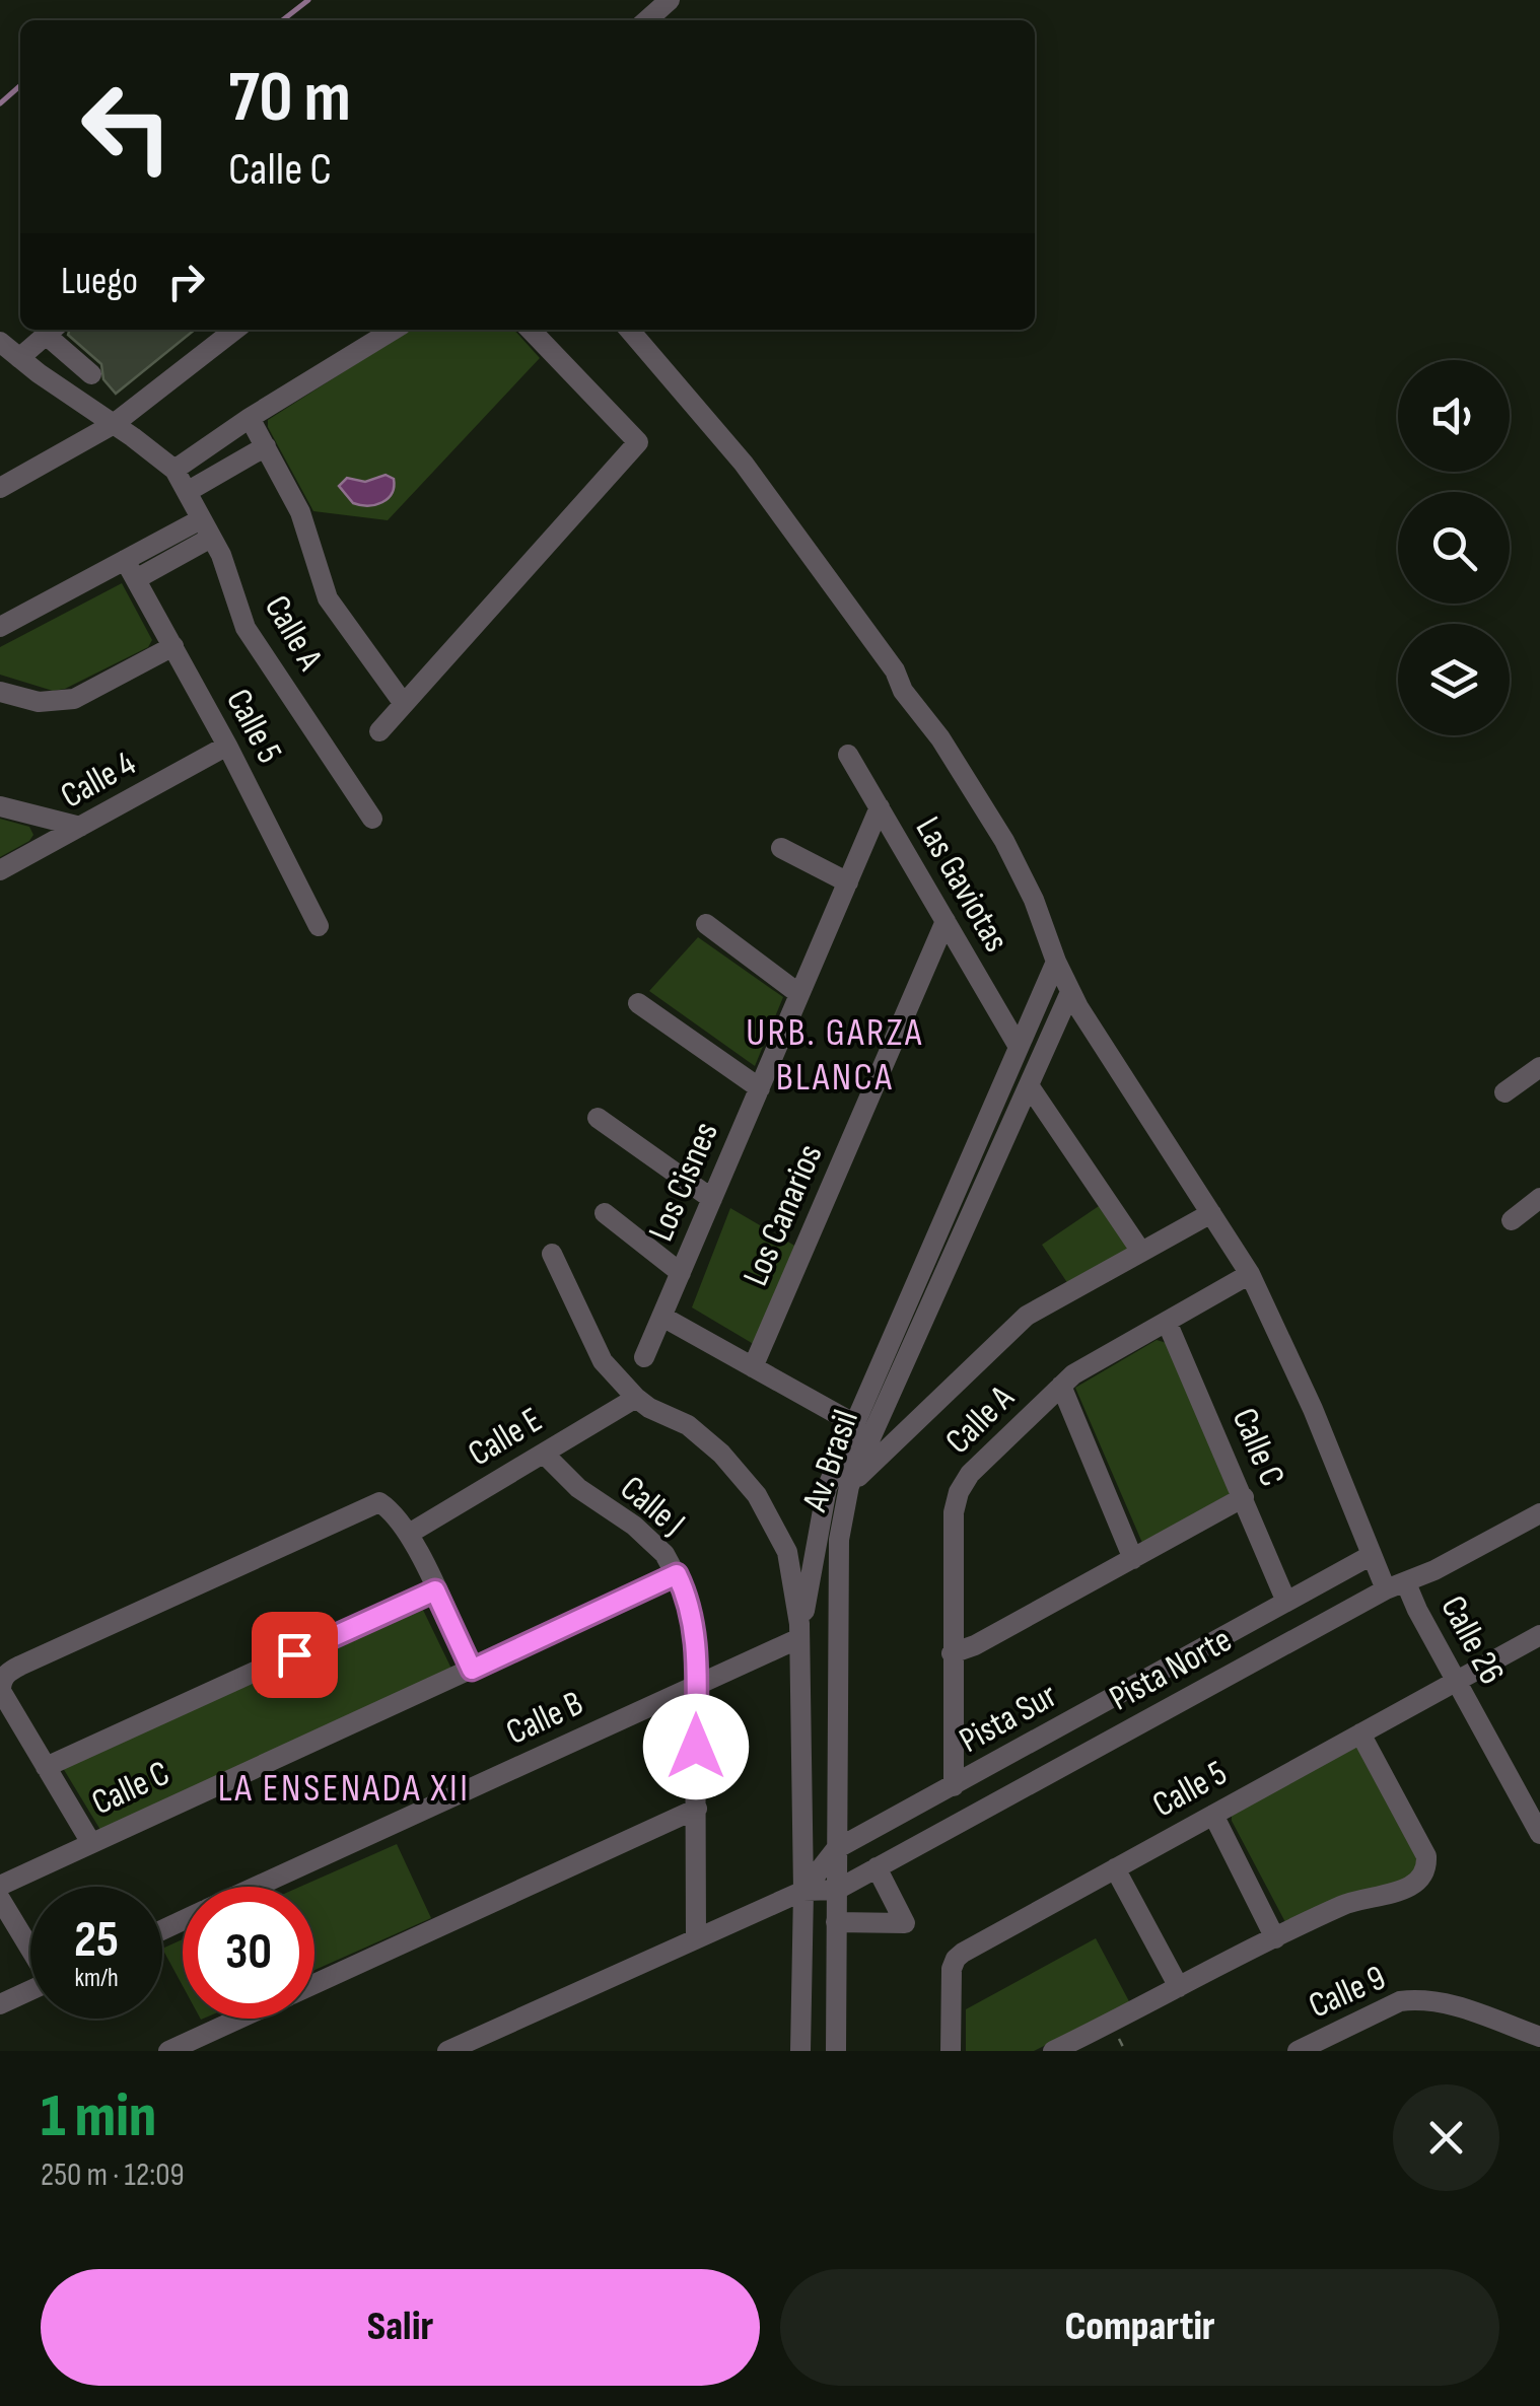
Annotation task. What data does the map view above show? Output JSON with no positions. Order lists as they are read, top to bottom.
{
  "streets": {
    "street": [
      "Calle A",
      "Calle 5",
      "Calle 4",
      "Las Gaviotas",
      "Los Cisnes",
      "Los Canarios",
      "Calle E",
      "Calle C",
      "Av. Brasil",
      "Calle J",
      "Calle 26",
      "Pista Norte",
      "Calle B",
      "Pista Sur",
      "Calle 9"
    ]
  },
  "crossings": [
    ["Calle A", "Calle C"],
    ["Calle A", "Calle 26"],
    ["Calle A", "Pista Sur"],
    ["Calle 5", "Calle 4"],
    ["Calle 5", "Calle 26"],
    ["Las Gaviotas", "Los Cisnes"],
    ["Las Gaviotas", "Los Canarios"],
    ["Las Gaviotas", "Av. Brasil"],
    ["Calle E", "Calle J"],
    ["Calle C", "Calle J"],
    ["Calle C", "Pista Sur"],
    ["Av. Brasil", "Calle 26"],
    ["Av. Brasil", "Pista Norte"],
    ["Av. Brasil", "Calle B"],
    ["Av. Brasil", "Pista Sur"],
    ["Calle J", "Calle B"],
    ["Calle 26", "Pista Norte"],
    ["Calle 26", "Pista Sur"]
  ],
  "districts": ["URB. GARZA BLANCA", "LA ENSENADA XII"],
  "page": {
    "turn": ["70 m", "Calle C"],
    "then": "Luego",
    "speed": "25 km/h",
    "limit": "30",
    "heading": ["1 min", "250 m · 12:09"],
    "buttons": ["Salir", "Compartir"]
  }
}
